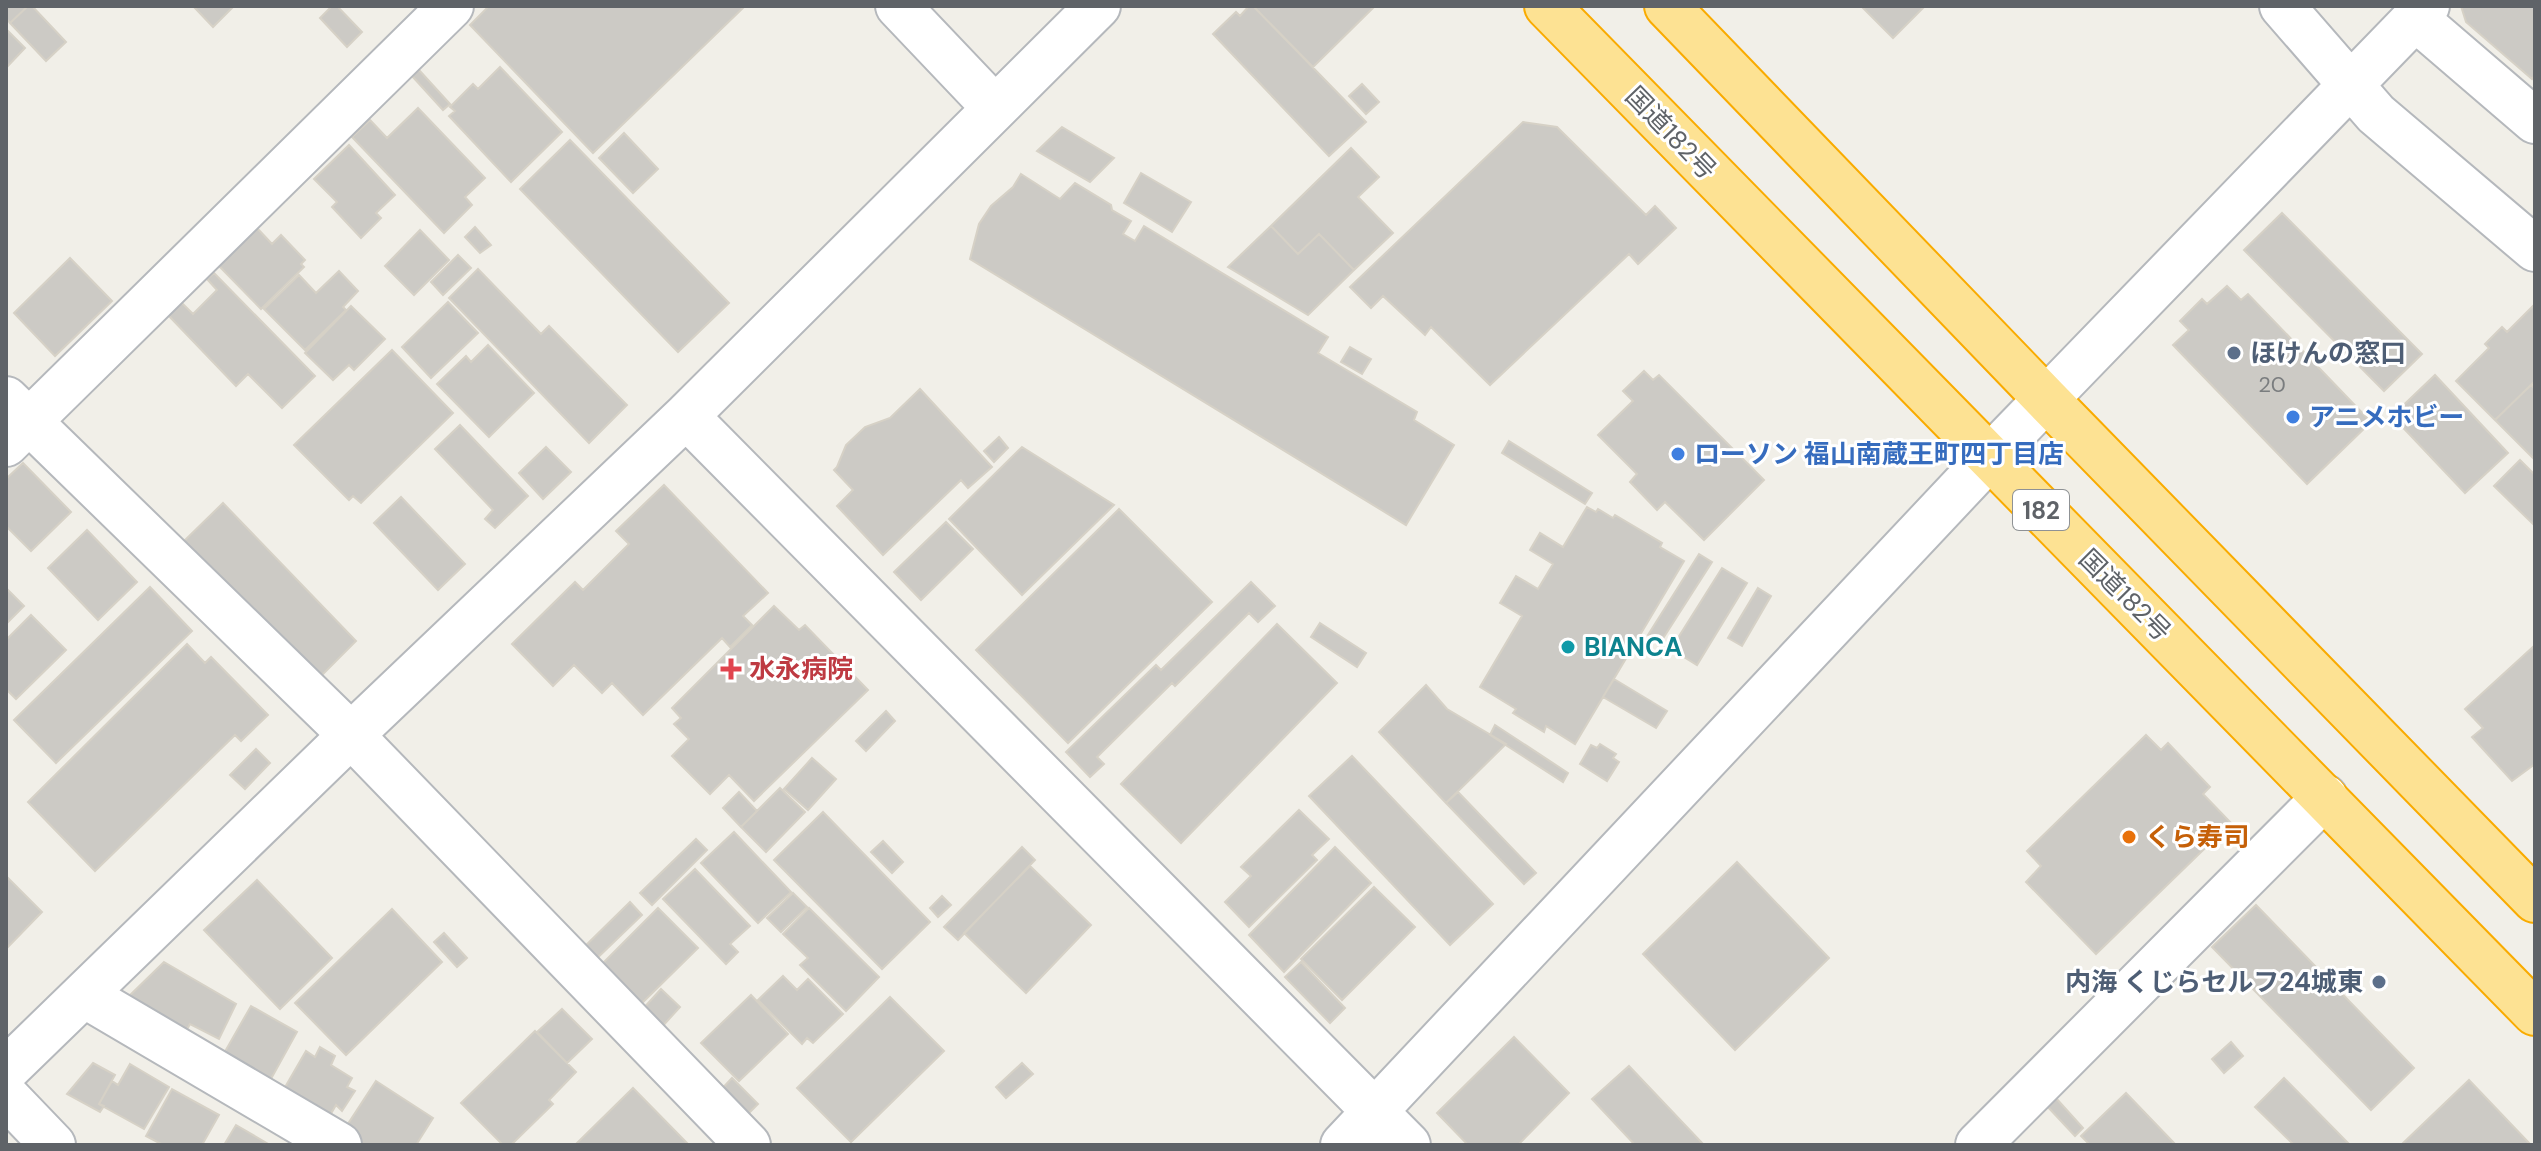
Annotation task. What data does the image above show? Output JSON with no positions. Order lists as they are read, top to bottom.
{
  "streets": {
    "highway": ["国道182号", "182"]
  },
  "places": {
    "other": [
      "ほけんの窓口",
      "アニメホビー",
      "ローソン 福山南蔵王町四丁目店",
      "BIANCA",
      "くら寿司",
      "内海 くじらセルフ24城東"
    ],
    "health": ["水永病院"]
  },
  "house_numbers": ["20"]
}
